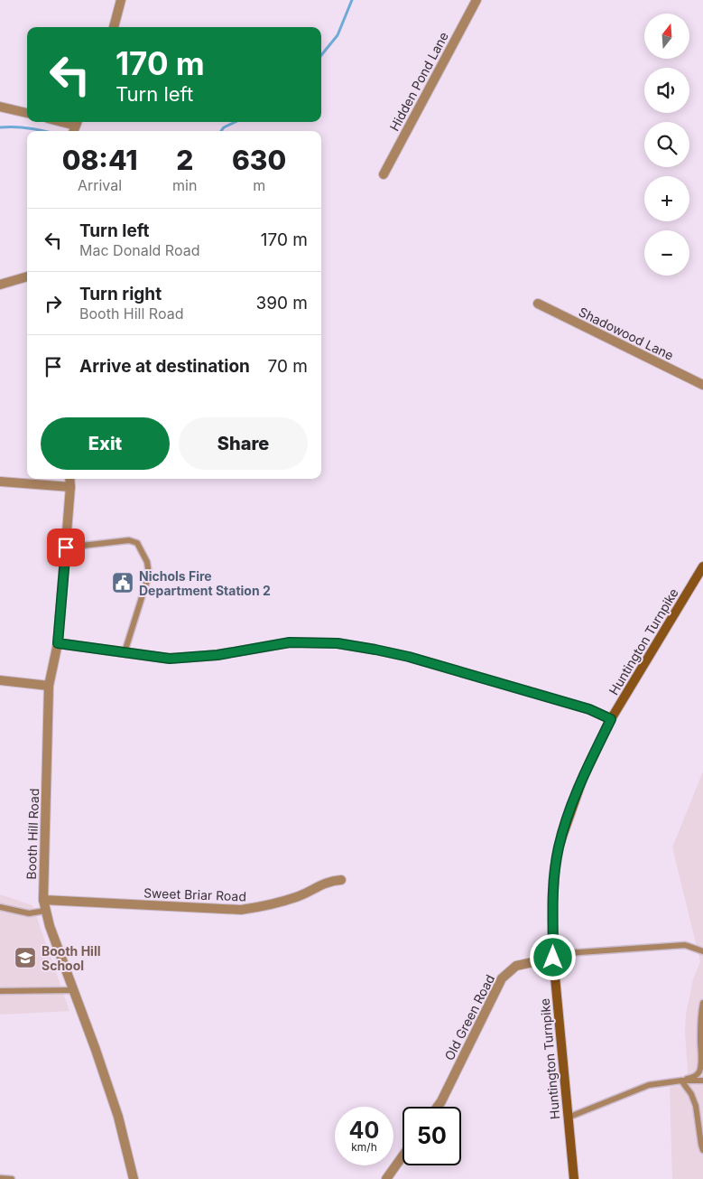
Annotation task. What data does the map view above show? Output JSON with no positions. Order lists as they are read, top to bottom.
{
  "streets": {
    "main road": ["Huntington Turnpike"],
    "street": [
      "Hidden Pond Lane",
      "Shadowood Lane",
      "Booth Hill Road",
      "Sweet Briar Road",
      "Old Green Road"
    ]
  },
  "crossings": [
    ["Huntington Turnpike", "Old Green Road"],
    ["Booth Hill Road", "Sweet Briar Road"]
  ],
  "places": {
    "public building": ["Nichols Fire Department Station 2"],
    "school or university": ["Booth Hill School"]
  },
  "north": "top",
  "page": {
    "map_buttons": ["+", "−"],
    "turn": ["170 m", "Turn left"],
    "eta": [
      "08:41",
      "Arrival",
      "2",
      "min",
      "630",
      "m"
    ],
    "list": [
      {
        "name": "Turn left",
        "note": "Mac Donald Road",
        "value": "170 m"
      },
      {
        "name": "Turn right",
        "note": "Booth Hill Road",
        "value": "390 m"
      },
      {
        "name": "Arrive at destination",
        "value": "70 m"
      }
    ],
    "buttons": ["Exit", "Share"],
    "speed": "40 km/h",
    "limit": "50"
  }
}
